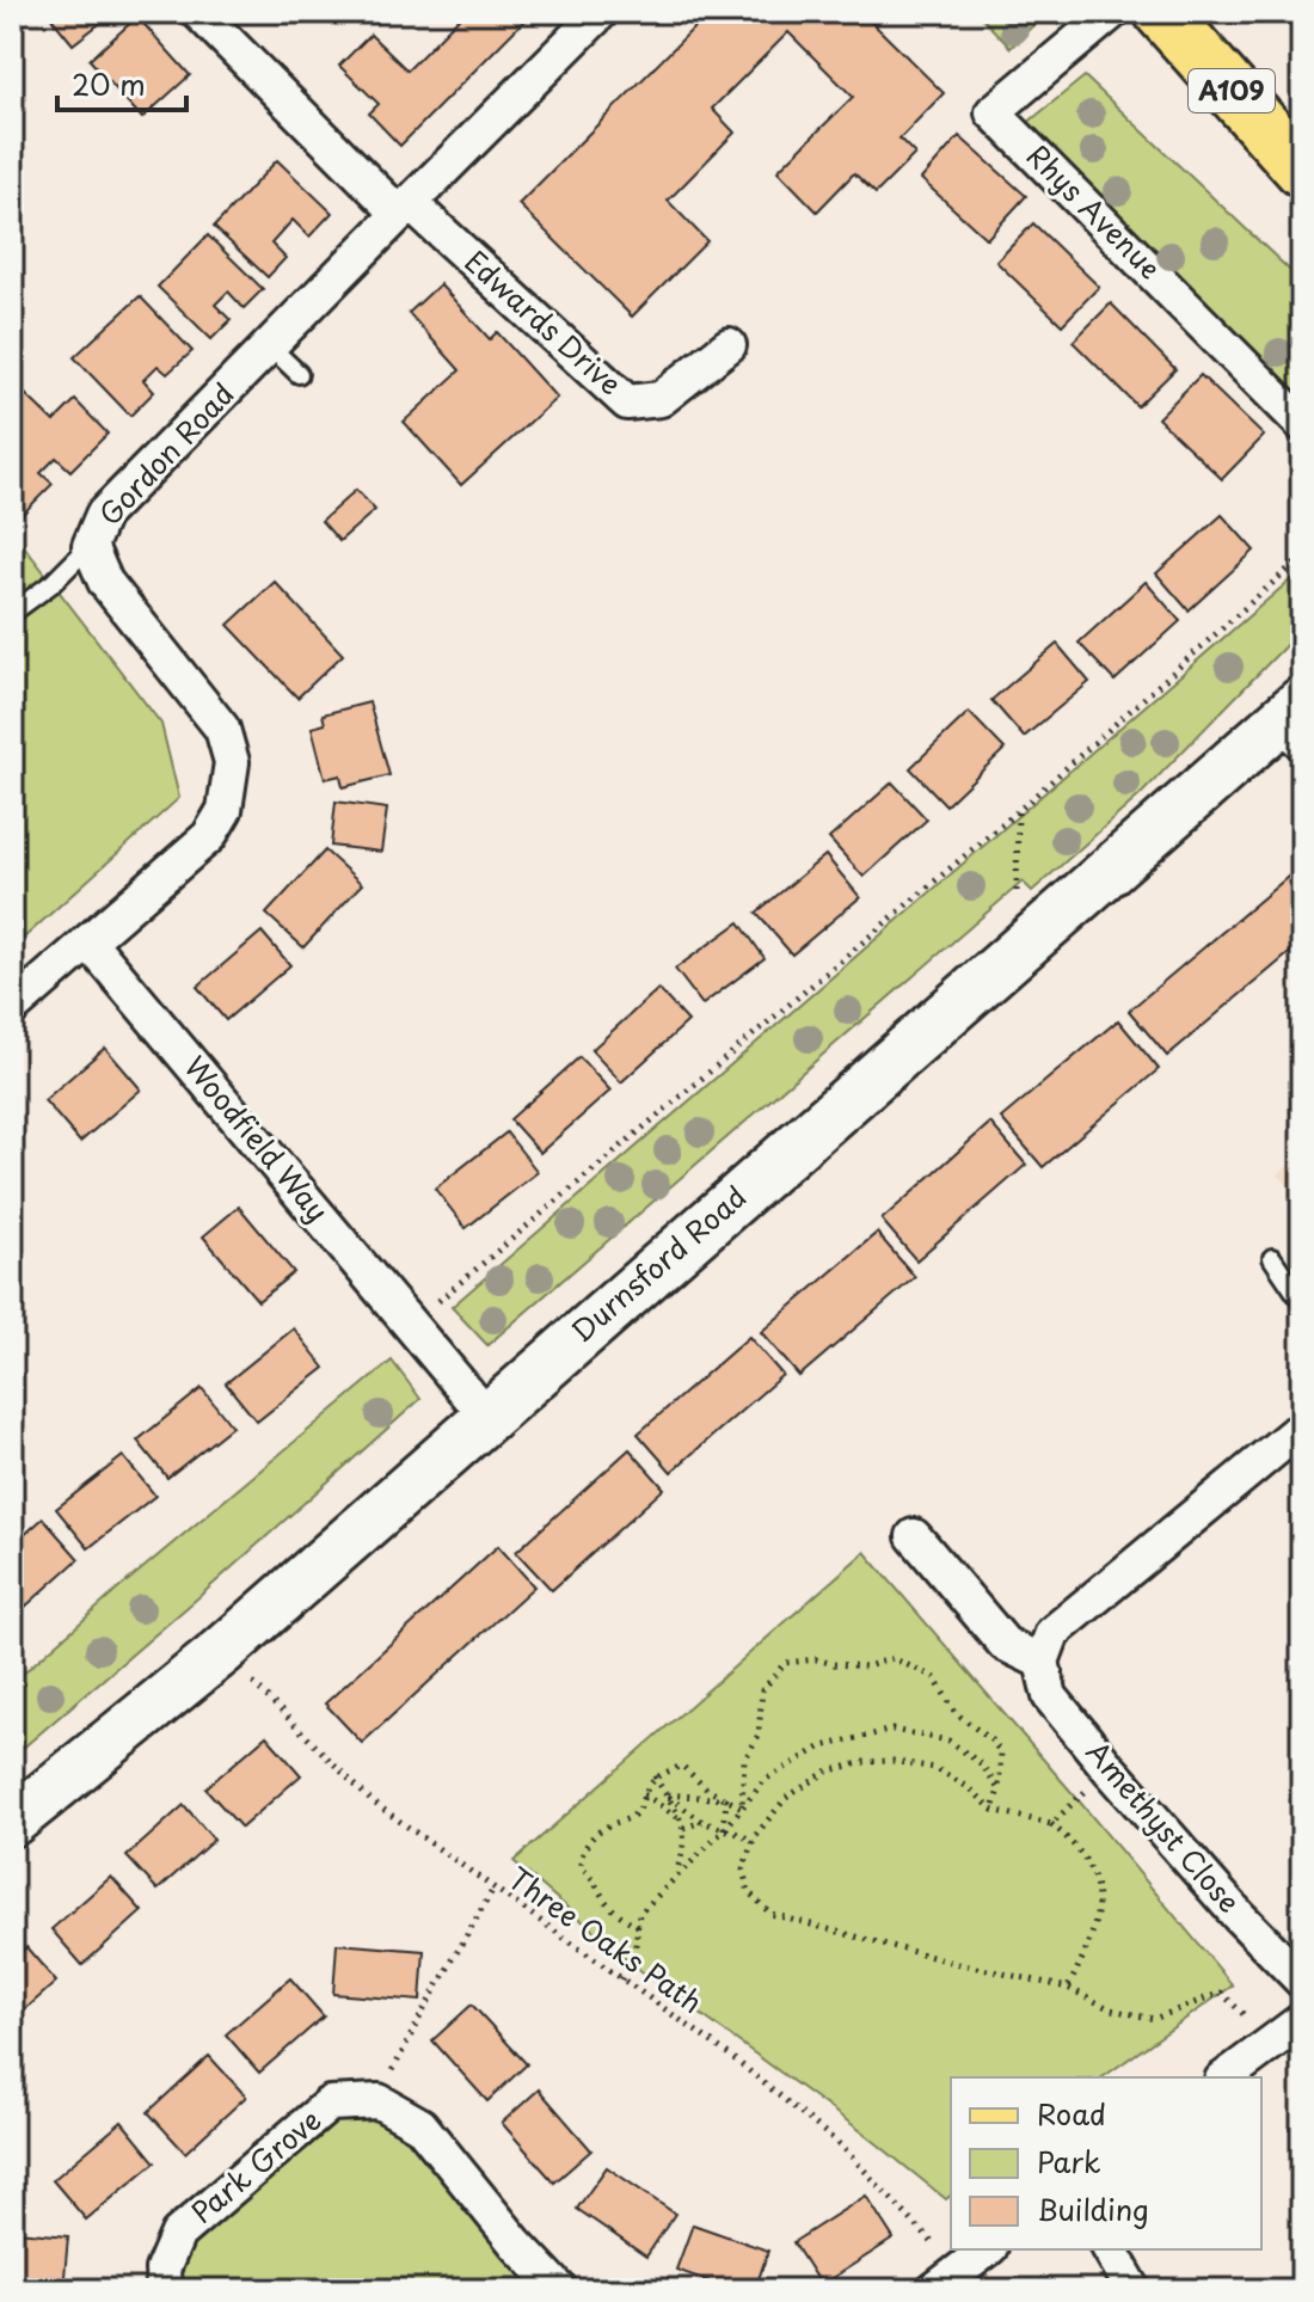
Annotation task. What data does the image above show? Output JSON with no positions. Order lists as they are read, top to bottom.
{
  "streets": {
    "main road": ["A109", "Durnsford Road"],
    "street": [
      "Rhys Avenue",
      "Edwards Drive",
      "Gordon Road",
      "Woodfield Way",
      "Amethyst Close",
      "Park Grove"
    ],
    "path": ["Three Oaks Path"]
  },
  "crossings": [
    ["Edwards Drive", "Gordon Road"],
    ["Gordon Road", "Woodfield Way"],
    ["Woodfield Way", "Durnsford Road"],
    ["Durnsford Road", "Three Oaks Path"]
  ],
  "legend": ["Road", "Park", "Building"],
  "scale_bar": "20 m"
}
